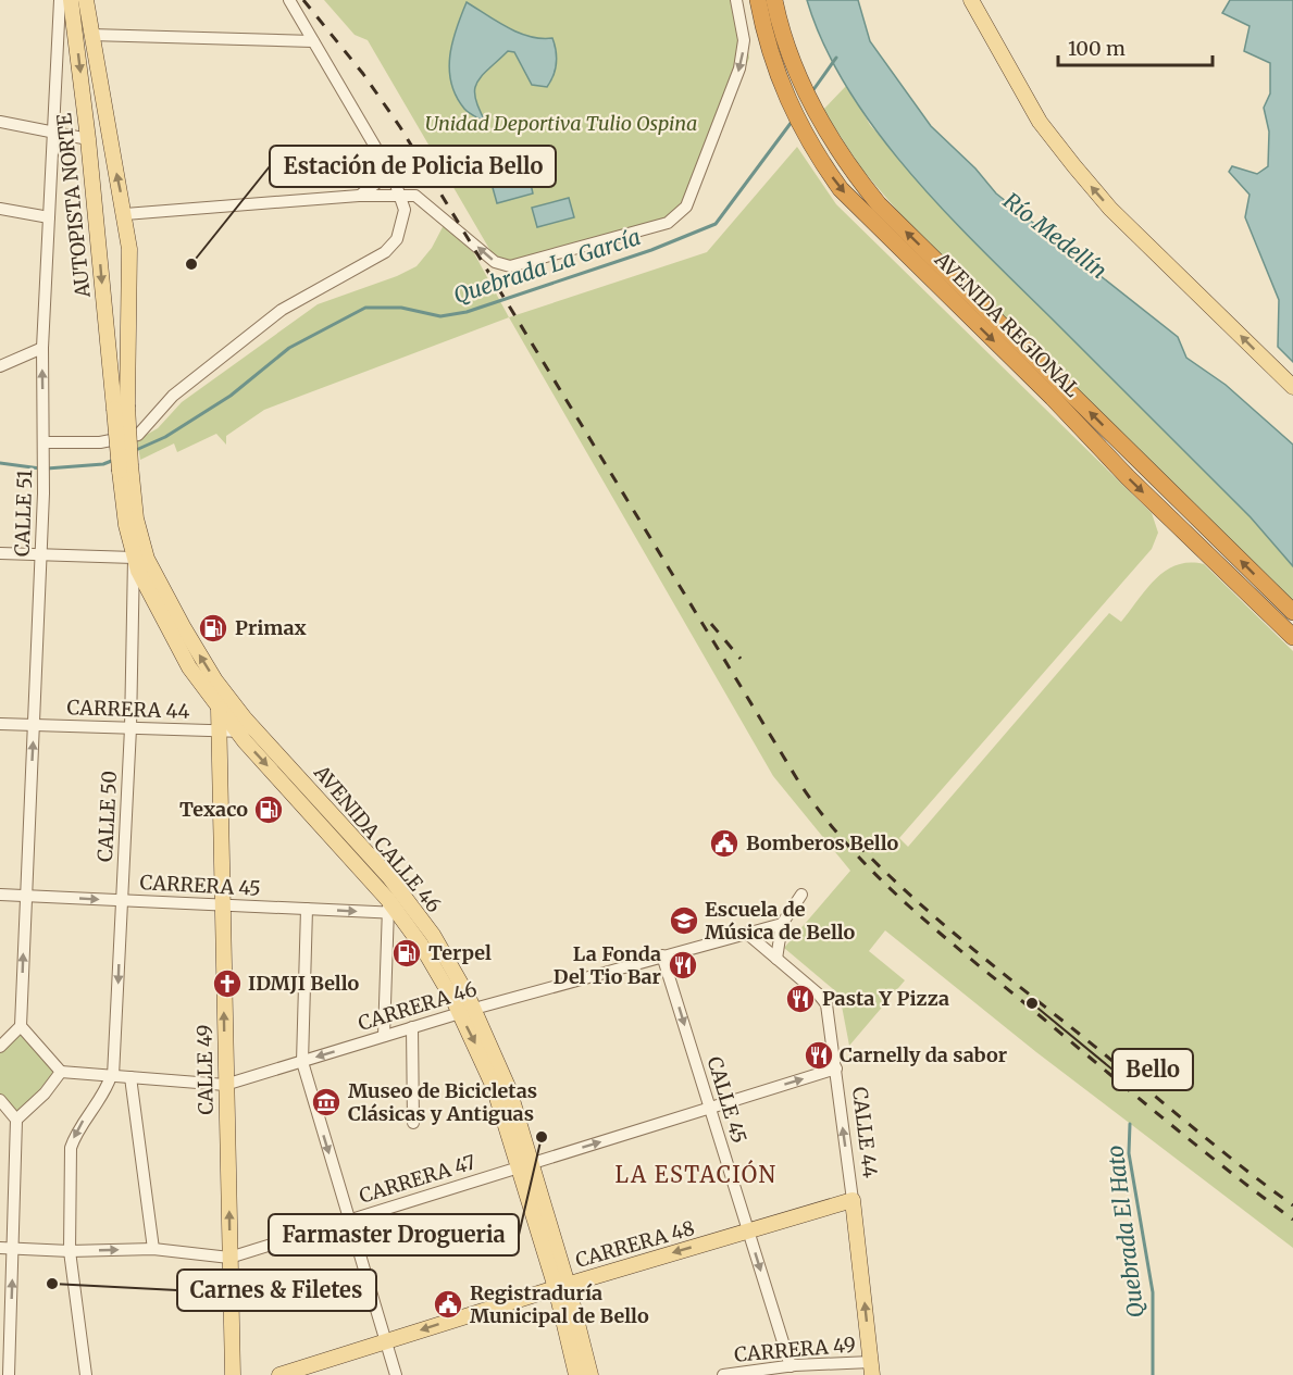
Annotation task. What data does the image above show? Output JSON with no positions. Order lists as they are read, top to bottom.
{
  "streets": {
    "highway": ["AVENIDA REGIONAL"],
    "main road": [
      "AUTOPISTA NORTE",
      "AVENIDA CALLE 46",
      "CALLE 49",
      "CALLE 44",
      "CARRERA 48"
    ],
    "street": [
      "CALLE 51",
      "CARRERA 44",
      "CALLE 50",
      "CARRERA 45",
      "CARRERA 46",
      "CALLE 45",
      "CARRERA 47",
      "CARRERA 49"
    ]
  },
  "crossings": [
    ["CALLE 51", "CARRERA 44"],
    ["CALLE 51", "CARRERA 45"],
    ["CARRERA 44", "CALLE 50"],
    ["CARRERA 44", "AVENIDA CALLE 46"],
    ["CARRERA 44", "CALLE 49"],
    ["CALLE 50", "AVENIDA CALLE 46"],
    ["CALLE 50", "CARRERA 45"],
    ["CALLE 50", "CARRERA 46"],
    ["CALLE 50", "CARRERA 47"],
    ["AVENIDA CALLE 46", "CARRERA 45"],
    ["AVENIDA CALLE 46", "CARRERA 46"],
    ["AVENIDA CALLE 46", "CALLE 49"],
    ["AVENIDA CALLE 46", "CARRERA 47"],
    ["AVENIDA CALLE 46", "CARRERA 48"],
    ["CARRERA 45", "CALLE 49"],
    ["CARRERA 46", "CALLE 49"],
    ["CARRERA 46", "CALLE 45"],
    ["CARRERA 46", "CALLE 44"],
    ["CALLE 49", "CARRERA 47"],
    ["CALLE 45", "CARRERA 47"],
    ["CALLE 45", "CARRERA 48"],
    ["CALLE 45", "CARRERA 49"],
    ["CALLE 44", "CARRERA 47"],
    ["CALLE 44", "CARRERA 48"],
    ["CALLE 44", "CARRERA 49"]
  ],
  "one_way": [
    "CALLE 51",
    "CARRERA 45",
    "CALLE 49",
    "CALLE 45",
    "CALLE 44",
    "CARRERA 47",
    "CARRERA 48"
  ],
  "districts": ["LA ESTACIÓN"],
  "water": ["Río Medellín", "Quebrada La García", "Quebrada El Hato"],
  "parks": ["Unidad Deportiva Tulio Ospina"],
  "places": {
    "other": [
      "Estación de Policia Bello",
      "Bello",
      "Farmaster Drogueria",
      "Carnes & Filetes"
    ],
    "fuel station": ["Primax", "Texaco", "Terpel"],
    "public building": ["Bomberos Bello", "Registraduría Municipal de Bello"],
    "school or university": ["Escuela de Música de Bello"],
    "restaurant": ["La Fonda Del Tio Bar", "Pasta Y Pizza", "Carnelly da sabor"],
    "church": ["IDMJI Bello"],
    "museum": ["Museo de Bicicletas Clásicas y Antiguas"]
  },
  "scale_bar": "100 m"
}
